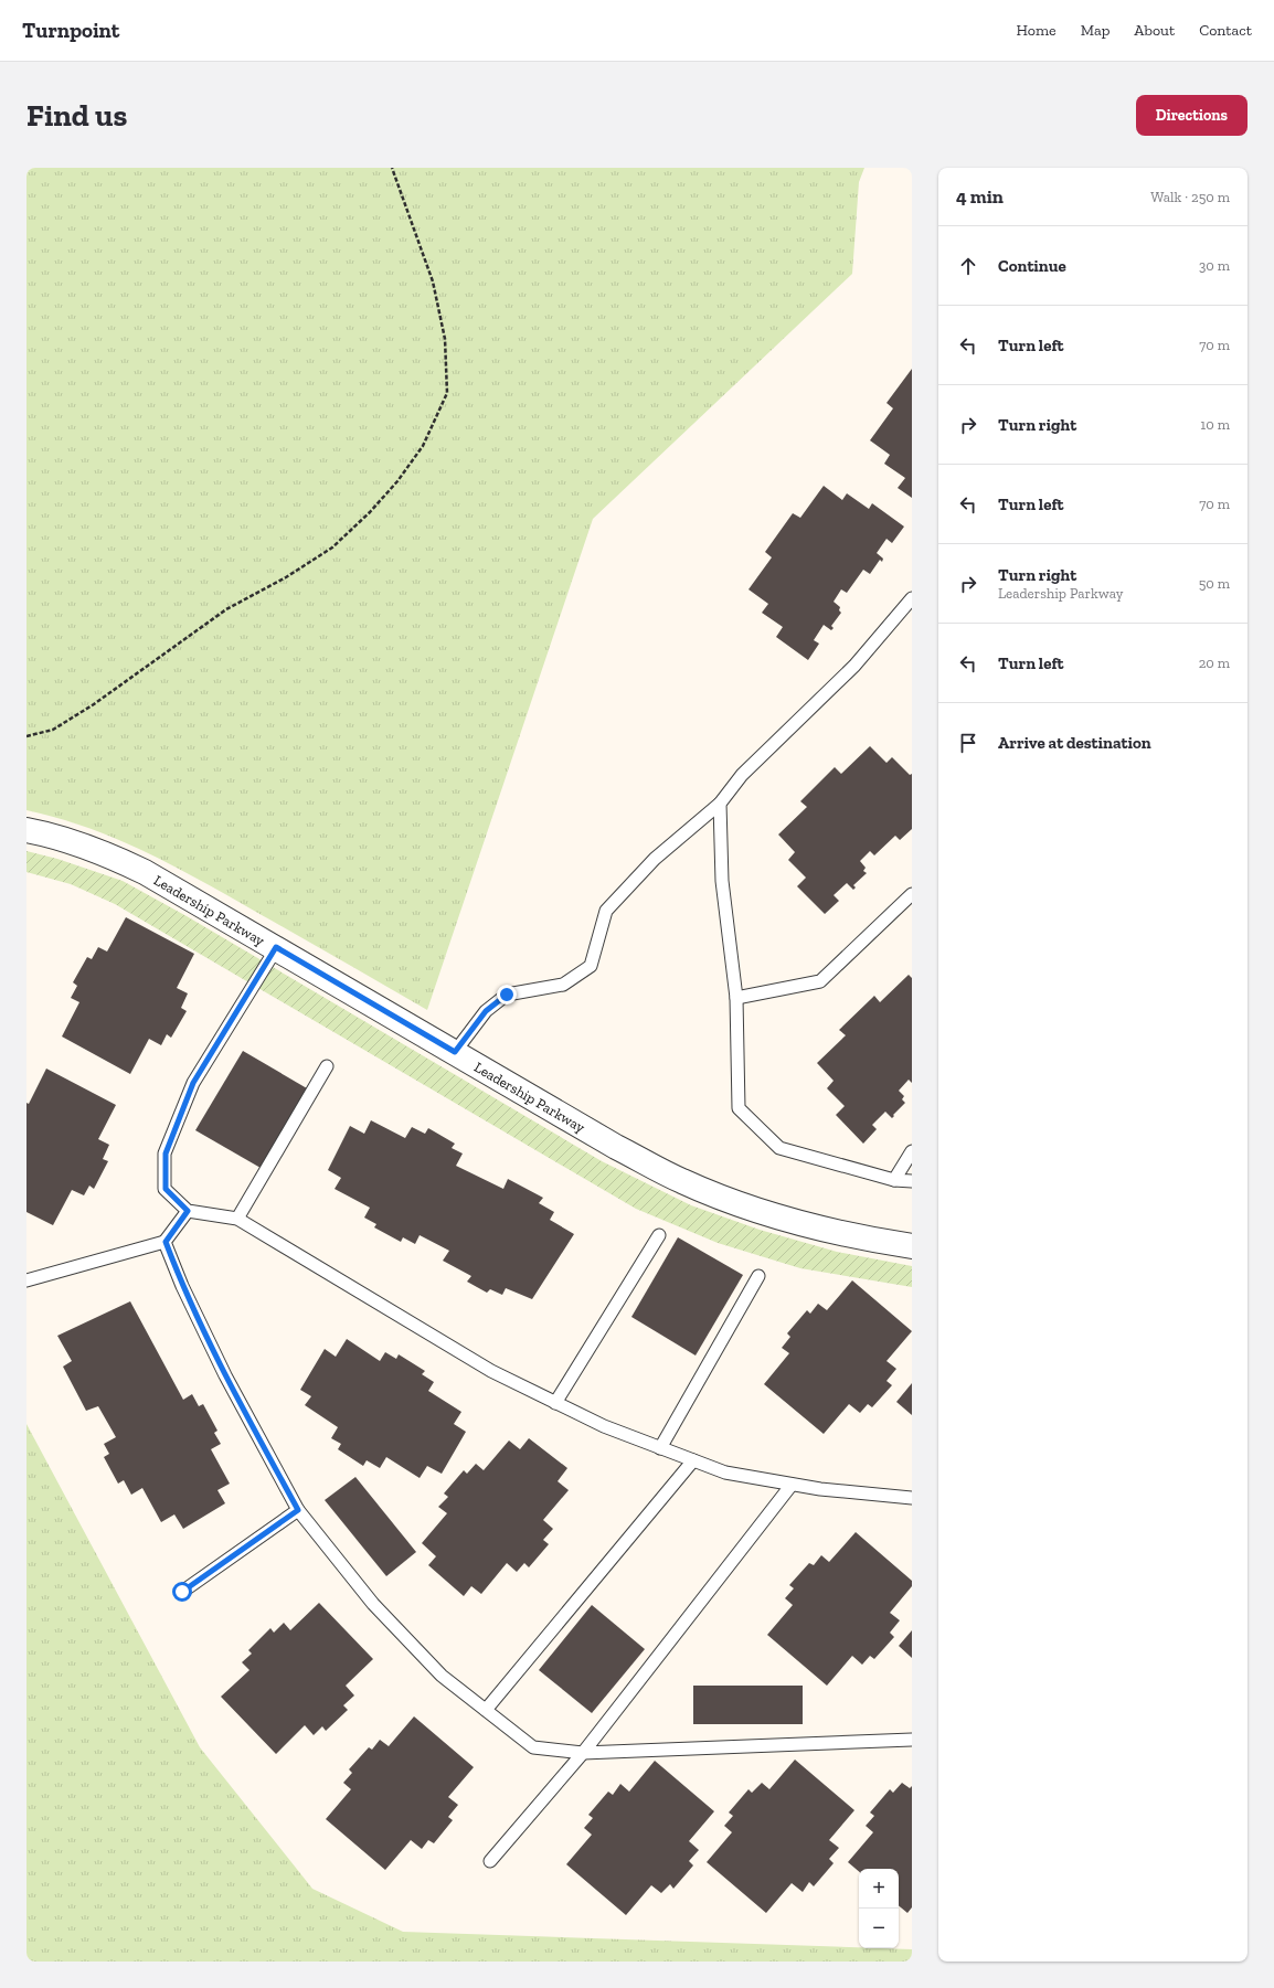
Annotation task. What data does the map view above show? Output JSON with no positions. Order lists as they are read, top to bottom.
{
  "streets": {
    "street": ["Leadership Parkway"]
  },
  "page": {
    "header": "Turnpoint",
    "nav": [
      "Home",
      "Map",
      "About",
      "Contact"
    ],
    "buttons": "Directions",
    "title": "Find us",
    "heading": ["4 min", "Walk · 250 m"],
    "list": [
      ["Continue", "30 m"],
      ["Turn left", "70 m"],
      ["Turn right", "10 m"],
      ["Turn left", "70 m"],
      ["Turn right", "Leadership Parkway", "50 m"],
      ["Turn left", "20 m"],
      "Arrive at destination"
    ],
    "map_buttons": ["+", "−"]
  }
}
